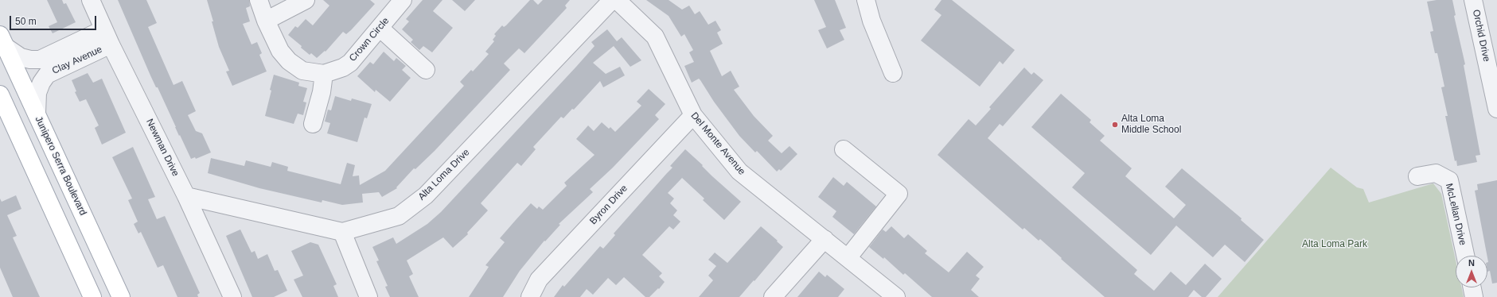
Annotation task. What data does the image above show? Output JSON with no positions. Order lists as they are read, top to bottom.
{
  "streets": {
    "main road": ["Junipero Serra Boulevard"],
    "street": [
      "Orchid Drive",
      "Crown Circle",
      "Clay Avenue",
      "Del Monte Avenue",
      "Newman Drive",
      "Alta Loma Drive",
      "Byron Drive",
      "McLellan Drive"
    ]
  },
  "crossings": [
    ["Clay Avenue", "Newman Drive"],
    ["Clay Avenue", "Junipero Serra Boulevard"],
    ["Del Monte Avenue", "Byron Drive"],
    ["Newman Drive", "Alta Loma Drive"]
  ],
  "parks": ["Alta Loma Park"],
  "places": ["Alta Loma Middle School"],
  "scale_bar": "50 m",
  "north": "top"
}
